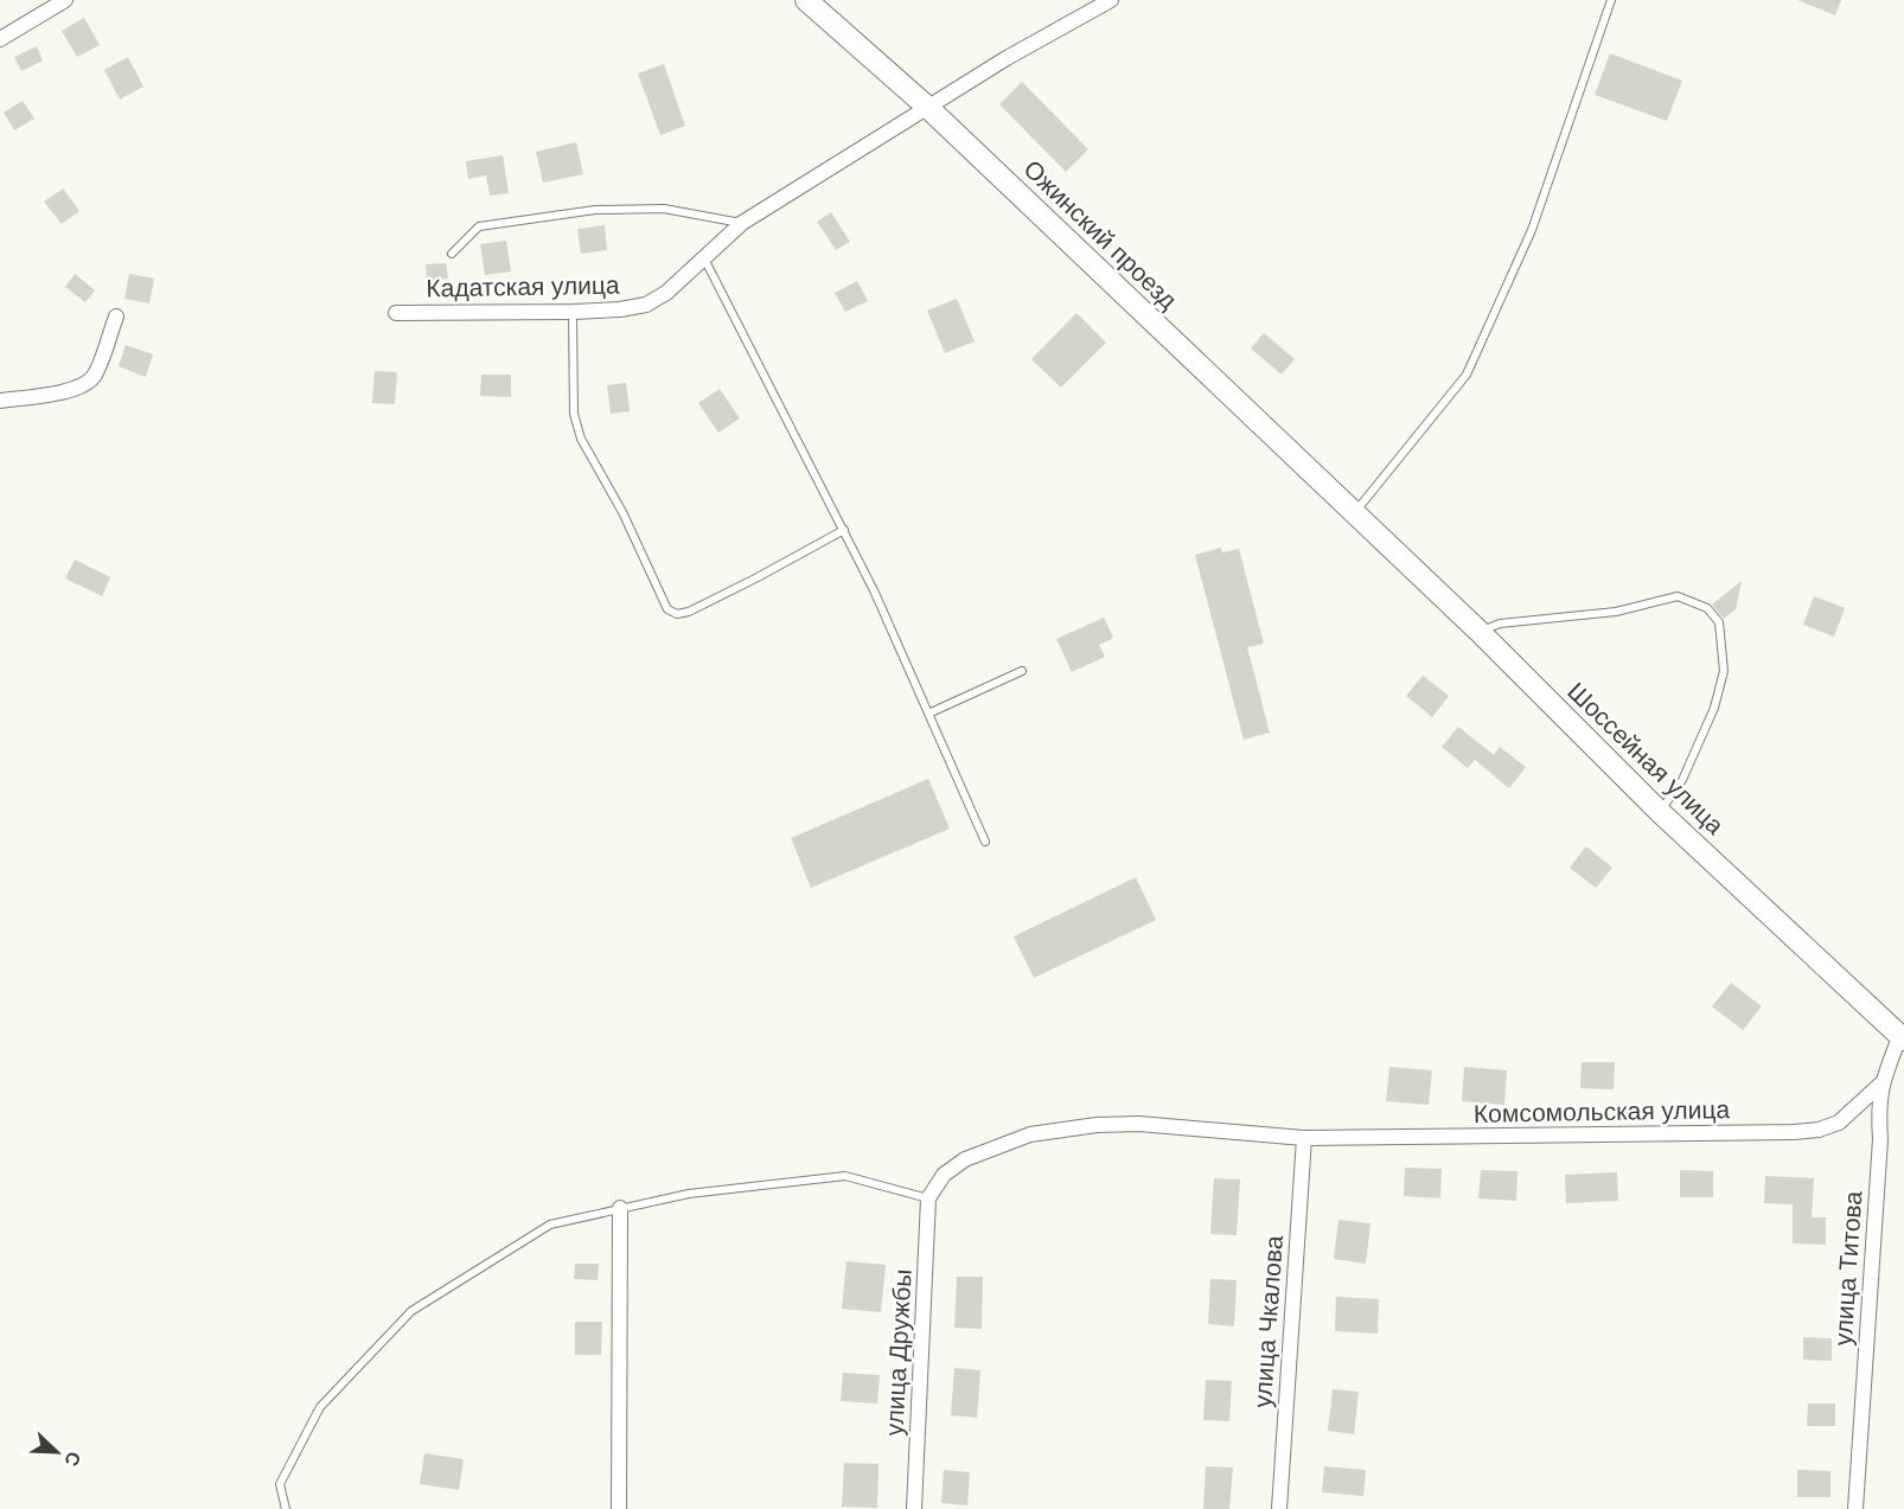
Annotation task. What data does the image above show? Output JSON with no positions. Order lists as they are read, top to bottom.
{
  "streets": {
    "main road": ["Ожинский проезд", "Шоссейная улица"],
    "street": [
      "Кадатская улица",
      "Комсомольская улица",
      "улица Титова",
      "улица Чкалова",
      "улица Дружбы"
    ]
  },
  "crossings": [
    ["Ожинский проезд", "Кадатская улица"],
    ["Ожинский проезд", "Шоссейная улица"],
    ["Шоссейная улица", "улица Титова"],
    ["Комсомольская улица", "улица Титова"],
    ["Комсомольская улица", "улица Чкалова"],
    ["Комсомольская улица", "улица Дружбы"]
  ],
  "north": "bottom right"
}
